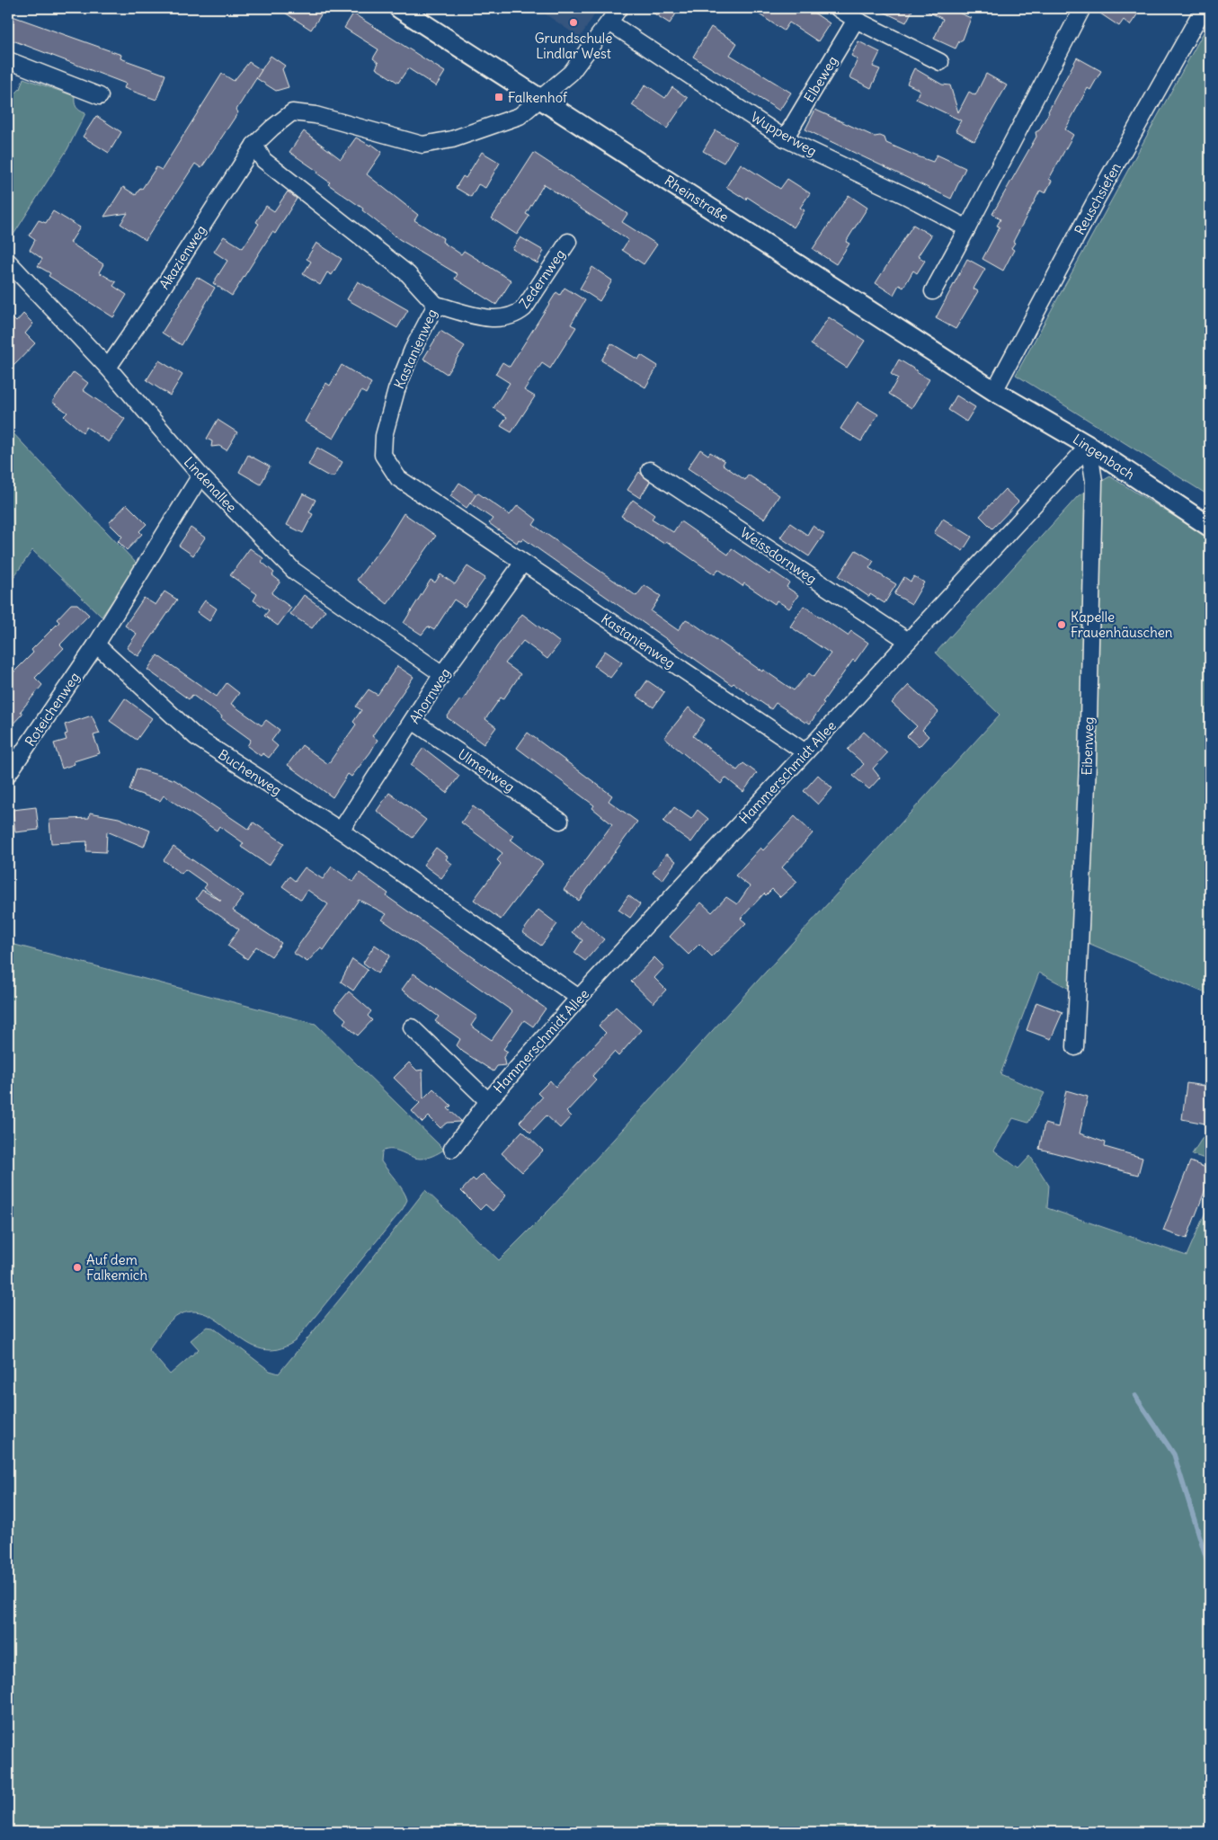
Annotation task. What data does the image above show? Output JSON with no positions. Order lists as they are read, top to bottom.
{
  "streets": {
    "street": [
      "Elbeweg",
      "Wupperweg",
      "Rheinstraße",
      "Reuschsiefen",
      "Akazienweg",
      "Zedernweg",
      "Kastanienweg",
      "Lingenbach",
      "Lindenallee",
      "Weissdornweg",
      "Ahornweg",
      "Roteichenweg",
      "Eibenweg",
      "Ulmenweg",
      "Buchenweg",
      "Hammerschmidt Allee"
    ]
  },
  "crossings": [
    ["Elbeweg", "Wupperweg"],
    ["Rheinstraße", "Reuschsiefen"],
    ["Rheinstraße", "Lingenbach"],
    ["Reuschsiefen", "Lingenbach"],
    ["Akazienweg", "Kastanienweg"],
    ["Akazienweg", "Lindenallee"],
    ["Zedernweg", "Kastanienweg"],
    ["Kastanienweg", "Ahornweg"],
    ["Kastanienweg", "Hammerschmidt Allee"],
    ["Lingenbach", "Eibenweg"],
    ["Lingenbach", "Hammerschmidt Allee"],
    ["Lindenallee", "Ahornweg"],
    ["Weissdornweg", "Hammerschmidt Allee"],
    ["Ahornweg", "Ulmenweg"],
    ["Ahornweg", "Buchenweg"],
    ["Roteichenweg", "Buchenweg"],
    ["Eibenweg", "Hammerschmidt Allee"],
    ["Buchenweg", "Hammerschmidt Allee"]
  ],
  "places": {
    "other": ["Grundschule Lindlar West", "Kapelle Frauenhäuschen", "Auf dem Falkemich"],
    "transit": ["Falkenhof"]
  }
}
